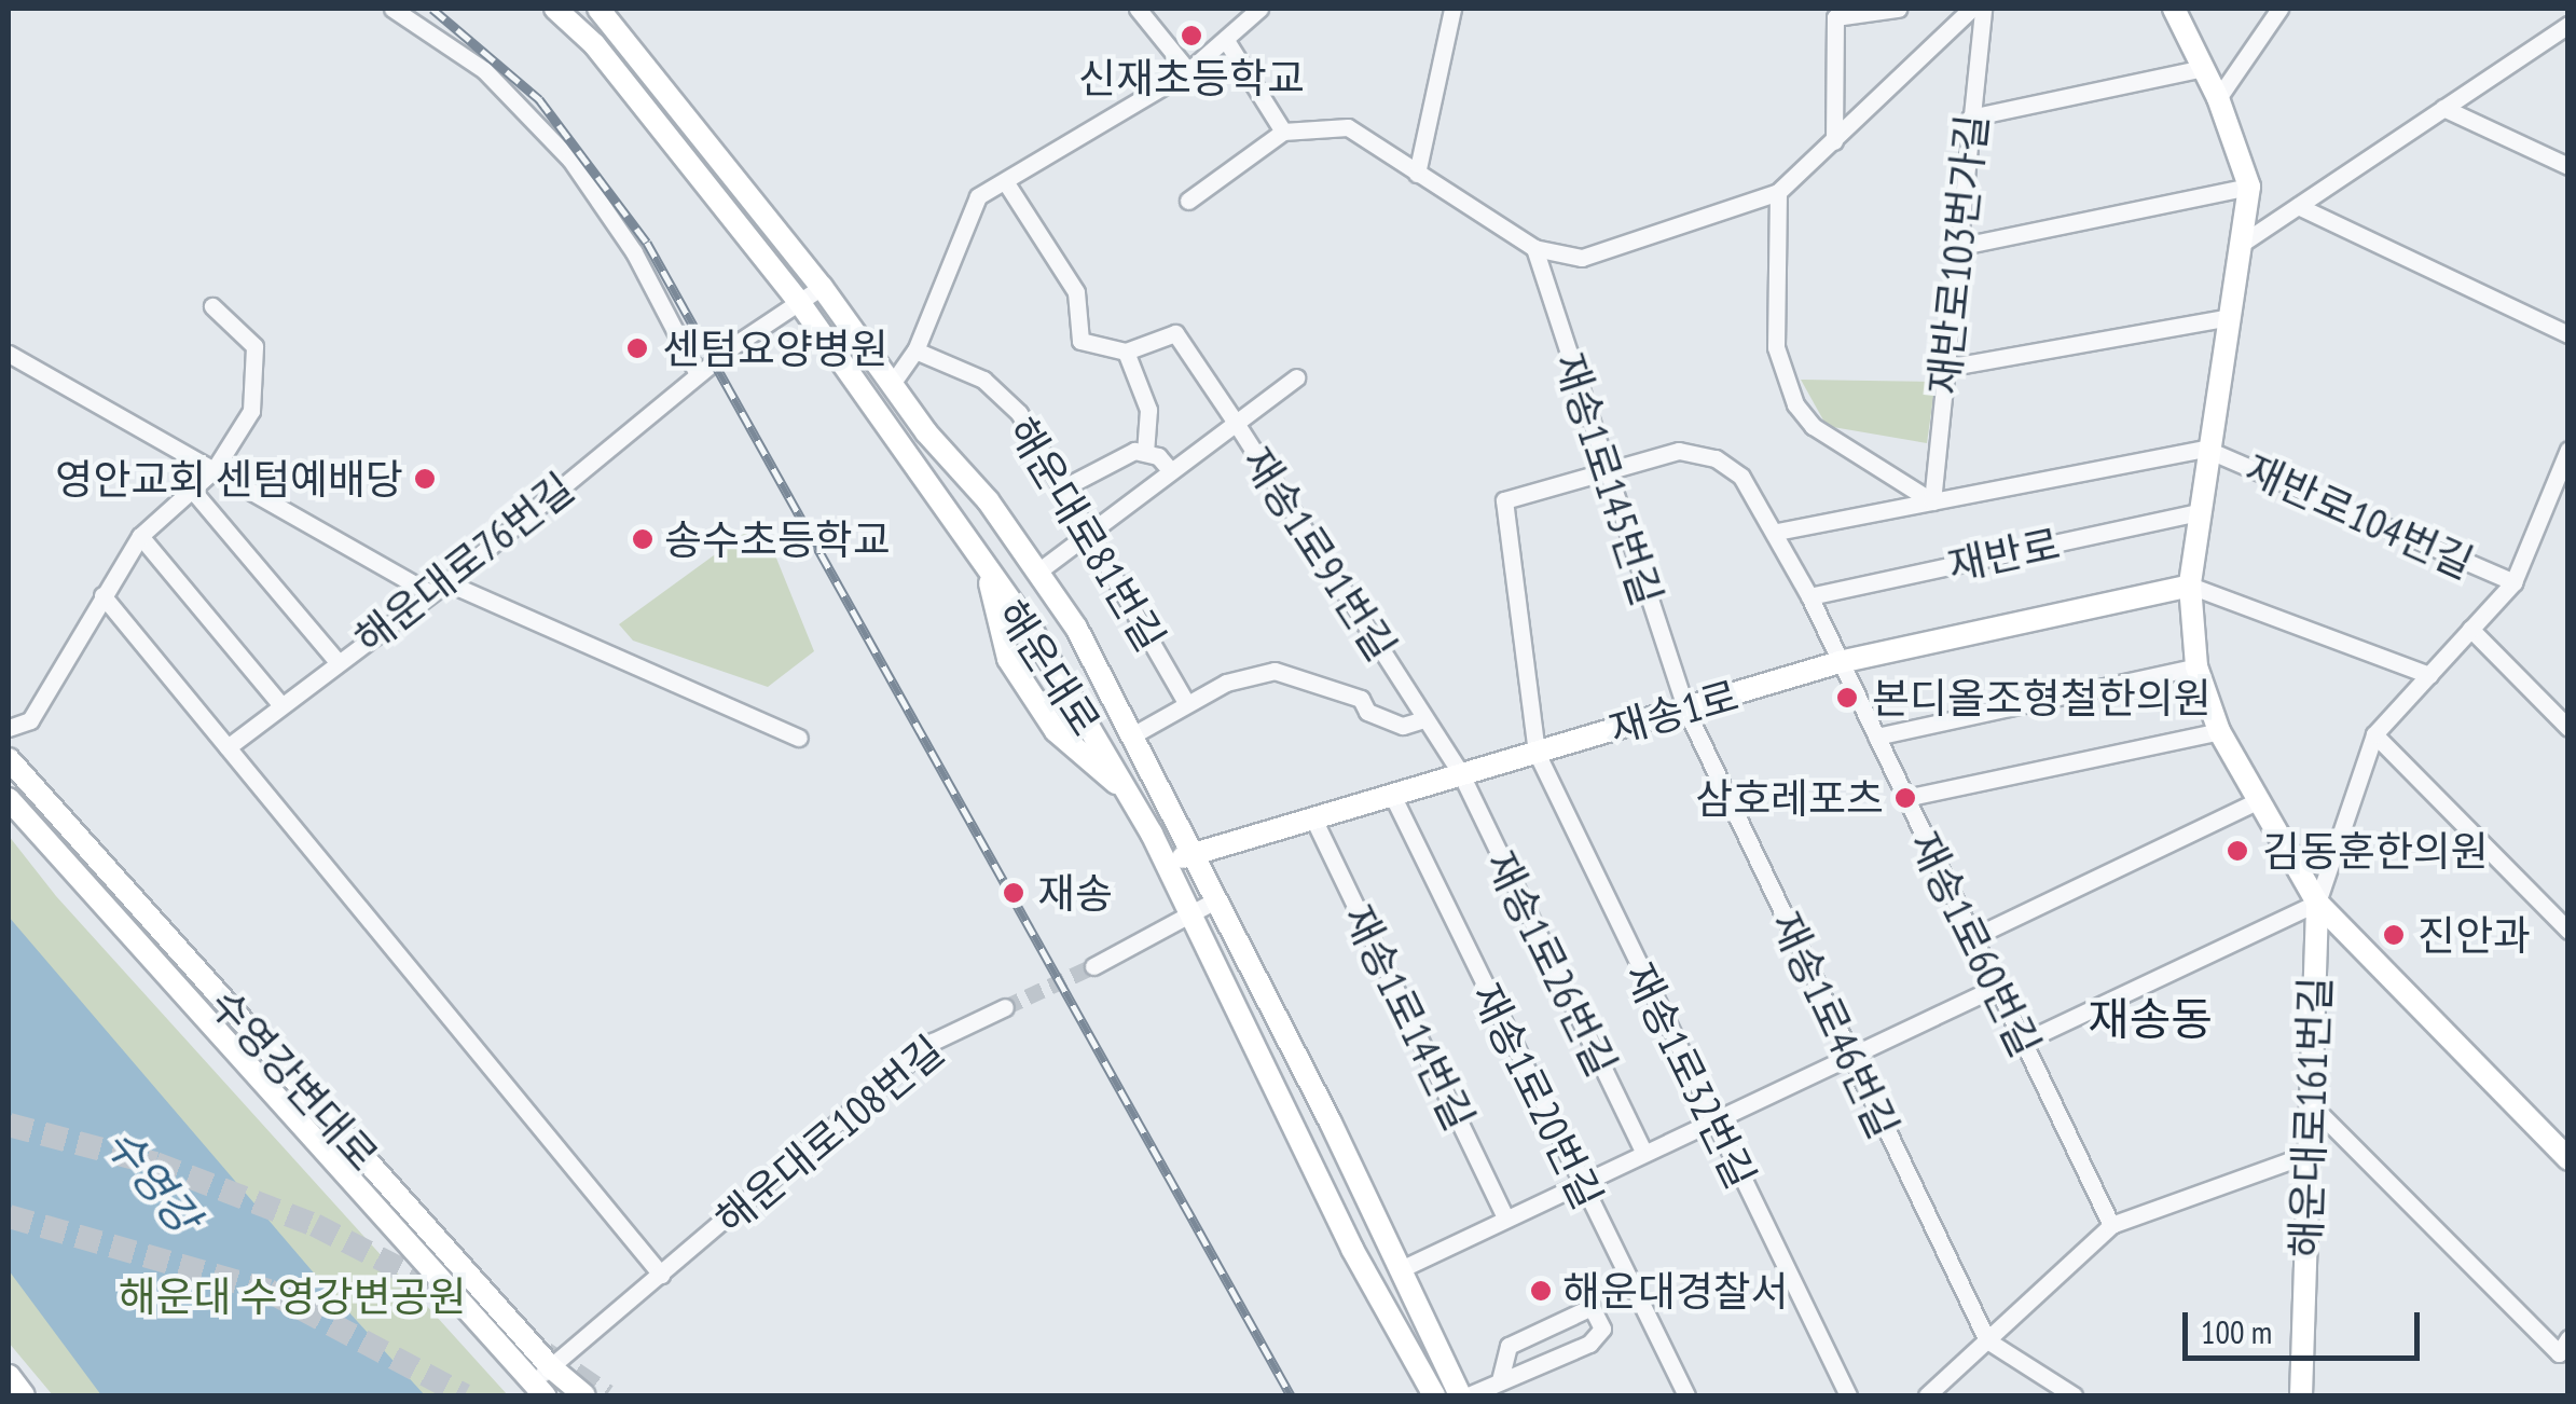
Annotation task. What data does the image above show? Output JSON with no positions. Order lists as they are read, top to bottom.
{
  "streets": {
    "main road": [
      "해운대로",
      "재송1로",
      "수영강변대로",
      "해운대로161번길"
    ],
    "street": [
      "재반로103번가길",
      "재송1로145번길",
      "재반로104번길",
      "해운대로81번길",
      "재송1로91번길",
      "재반로",
      "해운대로76번길",
      "재송1로60번길",
      "재송1로26번길",
      "재송1로14번길",
      "재송1로46번길",
      "재송1로32번길",
      "재송1로20번길",
      "해운대로108번길"
    ]
  },
  "crossings": [
    ["재송1로145번길", "재송1로"],
    ["재송1로145번길", "재송1로60번길"],
    ["재송1로145번길", "재송1로46번길"],
    ["재송1로145번길", "재송1로32번길"],
    ["재송1로91번길", "재송1로"],
    ["재송1로91번길", "재송1로26번길"],
    ["재반로", "재송1로60번길"],
    ["해운대로76번길", "해운대로"],
    ["해운대로", "재송1로"],
    ["재송1로", "재송1로60번길"],
    ["재송1로", "재송1로26번길"],
    ["재송1로", "재송1로14번길"],
    ["재송1로", "재송1로46번길"],
    ["재송1로", "재송1로32번길"],
    ["재송1로", "재송1로20번길"],
    ["재송1로60번길", "재송1로32번길"],
    ["수영강변대로", "해운대로108번길"]
  ],
  "districts": ["재송동"],
  "water": ["수영강"],
  "parks": ["해운대 수영강변공원"],
  "places": [
    "신재초등학교",
    "센텀요양병원",
    "영안교회 센텀예배당",
    "송수초등학교",
    "본디올조형철한의원",
    "삼호레포츠",
    "김동훈한의원",
    "재송",
    "진안과",
    "해운대경찰서"
  ],
  "scale_bar": "100 m"
}
